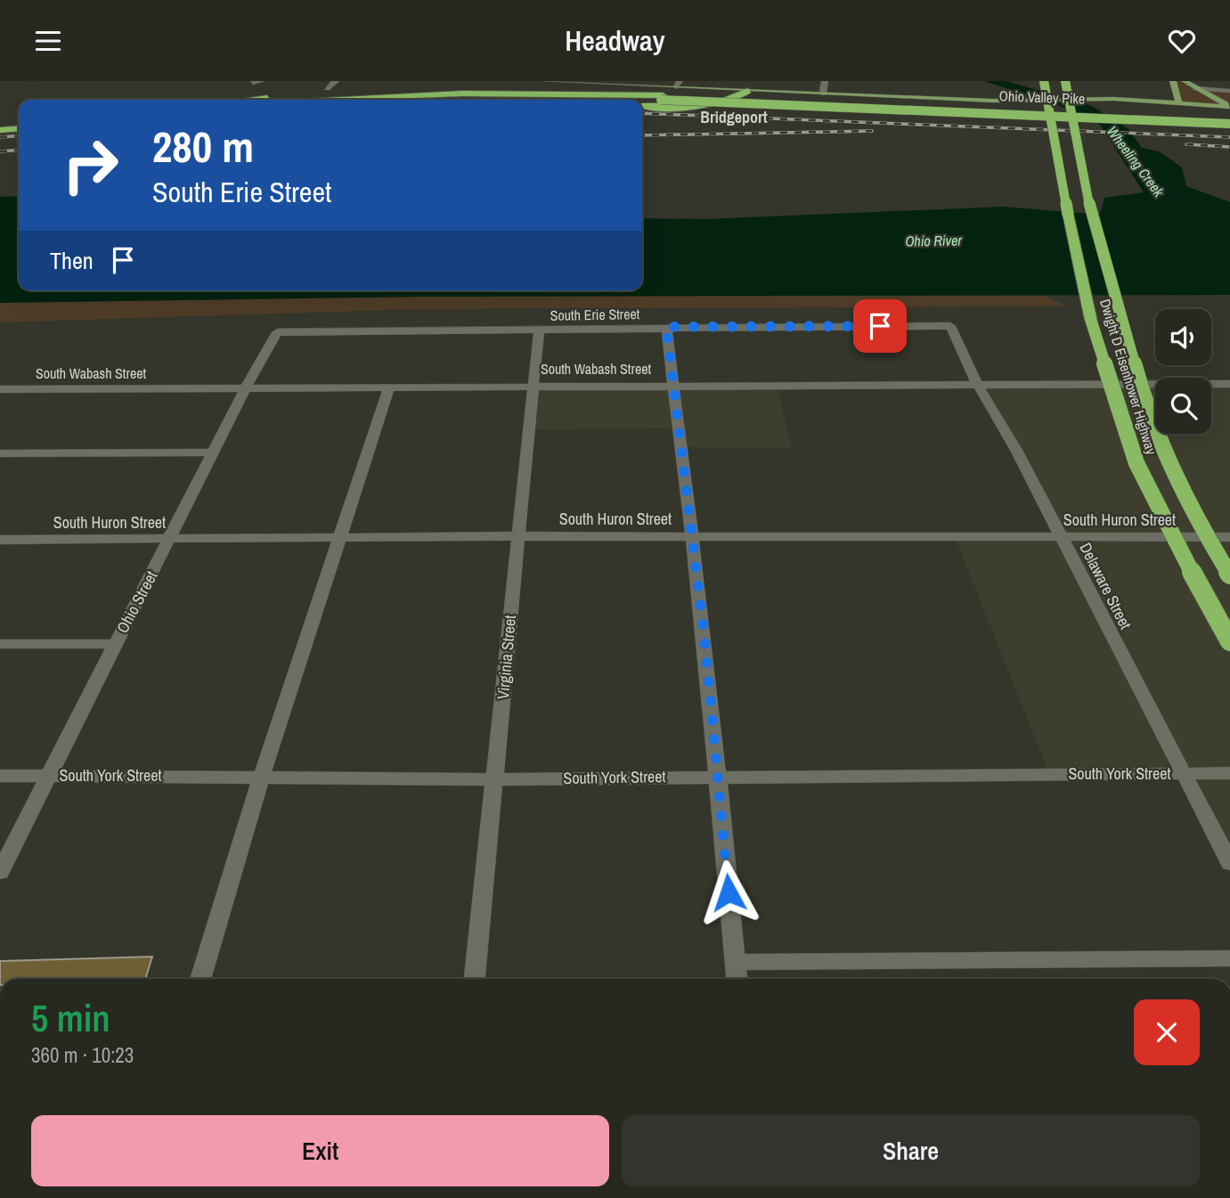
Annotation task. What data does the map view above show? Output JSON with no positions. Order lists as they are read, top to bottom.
{
  "streets": {
    "highway": ["Ohio Valley Pike", "Dwight D Eisenhower Highway"],
    "street": [
      "South Erie Street",
      "South Wabash Street",
      "South Huron Street",
      "Delaware Street",
      "Ohio Street",
      "Virginia Street",
      "South York Street"
    ]
  },
  "crossings": [
    ["South Erie Street", "Delaware Street"],
    ["South Erie Street", "Ohio Street"],
    ["South Erie Street", "Virginia Street"],
    ["South Wabash Street", "Delaware Street"],
    ["South Wabash Street", "Ohio Street"],
    ["South Wabash Street", "Virginia Street"],
    ["South Huron Street", "Delaware Street"],
    ["South Huron Street", "Ohio Street"],
    ["South Huron Street", "Virginia Street"],
    ["Delaware Street", "South York Street"],
    ["Ohio Street", "South York Street"],
    ["Virginia Street", "South York Street"]
  ],
  "districts": ["Bridgeport"],
  "water": ["Wheeling Creek", "Ohio River"],
  "page": {
    "header": "Headway",
    "turn": ["280 m", "South Erie Street"],
    "then": "Then",
    "heading": ["5 min", "360 m · 10:23"],
    "buttons": ["Exit", "Share"]
  }
}
